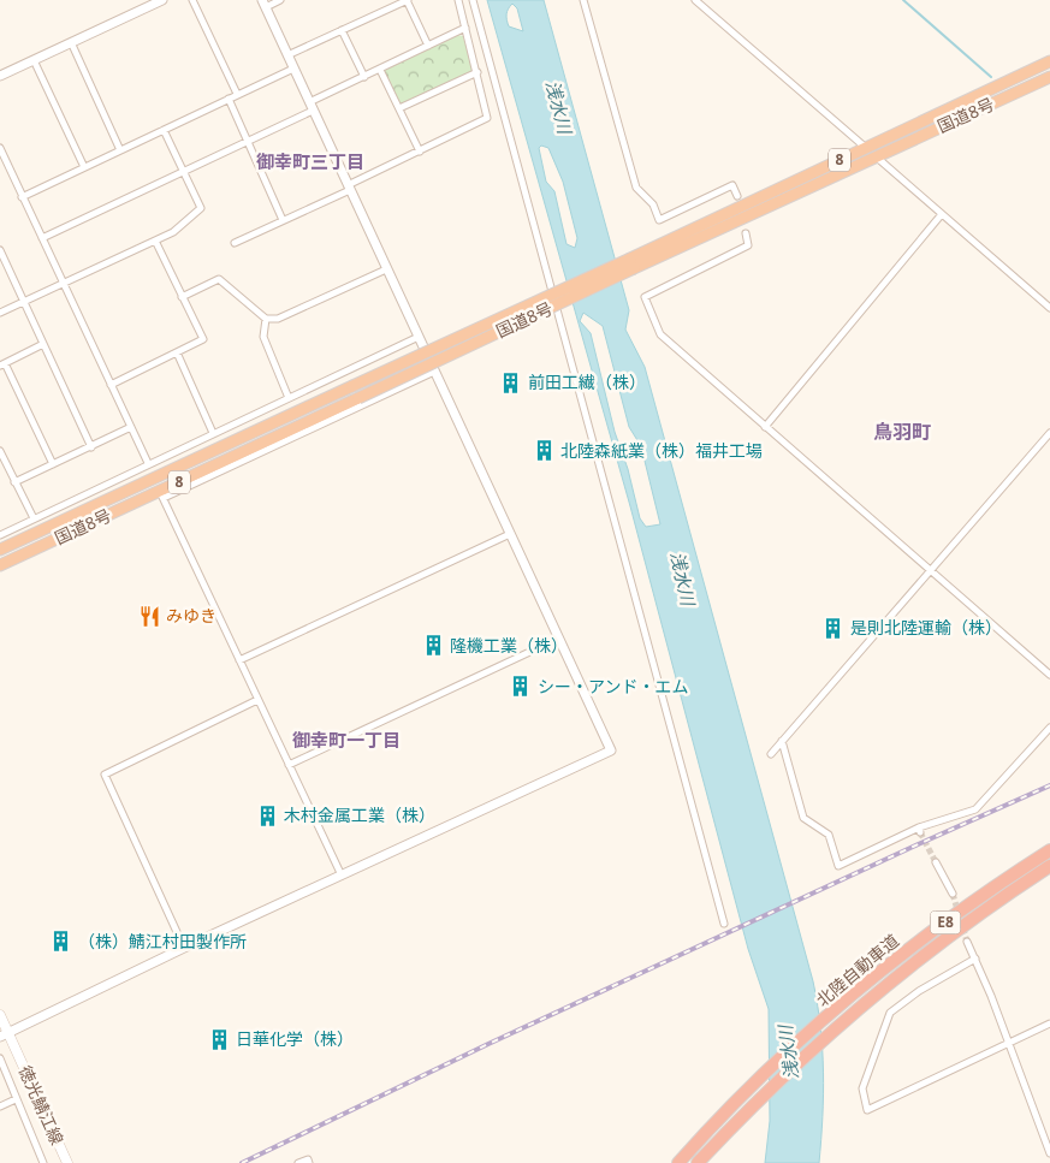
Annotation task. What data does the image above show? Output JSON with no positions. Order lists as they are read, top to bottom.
{
  "streets": {
    "highway": [
      "国道8号",
      "8",
      "E8",
      "北陸自動車道"
    ],
    "main road": ["徳光鯖江線"]
  },
  "districts": ["御幸町三丁目", "鳥羽町", "御幸町一丁目"],
  "water": ["浅水川"],
  "places": {
    "building": [
      "前田工繊（株）",
      "北陸森紙業（株）福井工場",
      "是則北陸運輸（株）",
      "隆機工業（株）",
      "シー・アンド・エム",
      "木村金属工業（株）",
      "（株）鯖江村田製作所",
      "日華化学（株）"
    ],
    "restaurant": ["みゆき"]
  }
}
